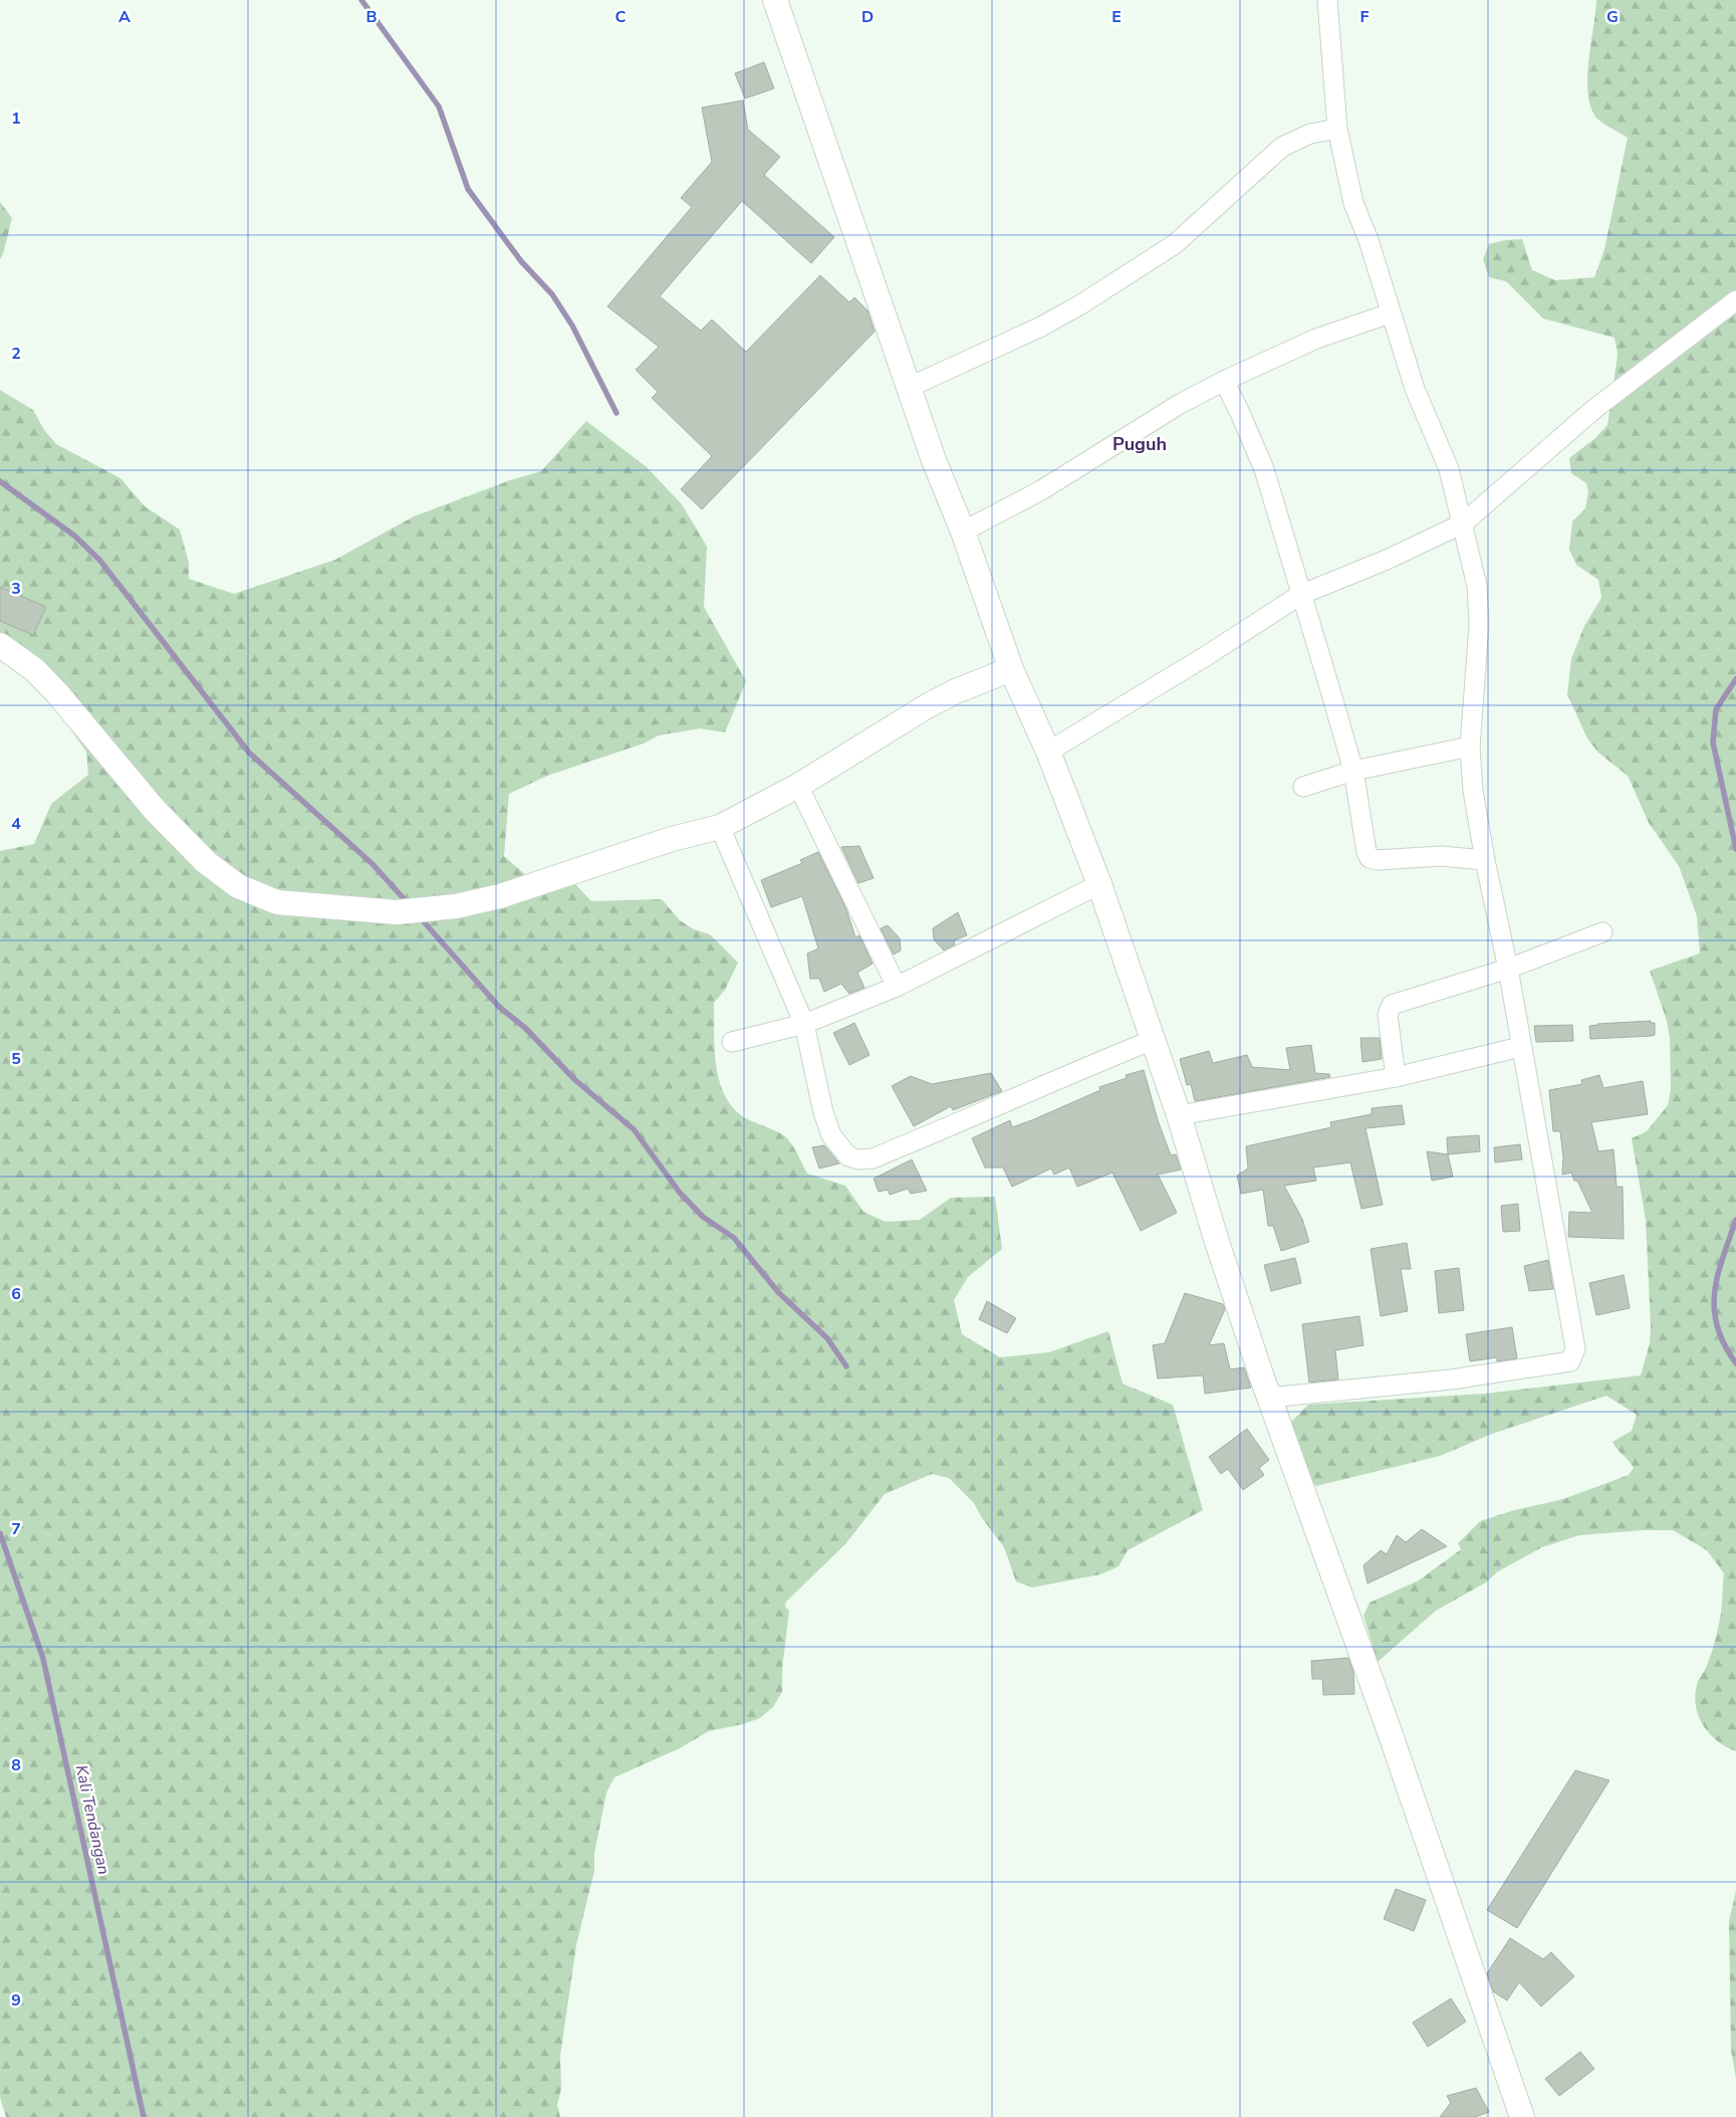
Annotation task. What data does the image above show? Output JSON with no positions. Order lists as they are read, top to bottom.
{
  "districts": ["Puguh"],
  "water": ["Kali Tendangan"],
  "grid": {
    "columns": [
      "A",
      "B",
      "C",
      "D",
      "E",
      "F",
      "G"
    ],
    "rows": [
      "1",
      "2",
      "3",
      "4",
      "5",
      "6",
      "7",
      "8",
      "9"
    ]
  }
}
